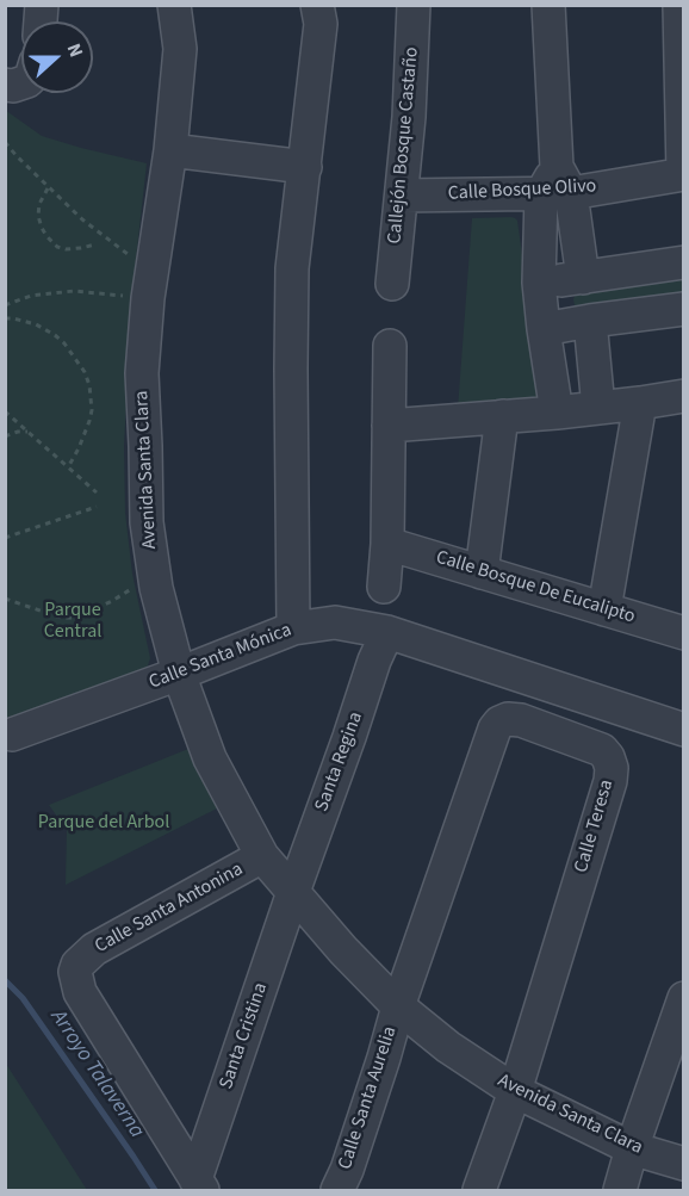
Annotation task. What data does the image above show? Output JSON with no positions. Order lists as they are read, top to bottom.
{
  "streets": {
    "street": [
      "Callejón Bosque Castaño",
      "Calle Bosque Olivo",
      "Avenida Santa Clara",
      "Calle Bosque De Eucalipto",
      "Calle Santa Mónica",
      "Santa Regina",
      "Calle Teresa",
      "Calle Santa Antonina",
      "Santa Cristina",
      "Calle Santa Aurelia"
    ]
  },
  "crossings": [
    ["Callejón Bosque Castaño", "Calle Bosque Olivo"],
    ["Avenida Santa Clara", "Calle Santa Mónica"],
    ["Avenida Santa Clara", "Santa Regina"],
    ["Avenida Santa Clara", "Calle Teresa"],
    ["Avenida Santa Clara", "Calle Santa Antonina"],
    ["Avenida Santa Clara", "Santa Cristina"],
    ["Avenida Santa Clara", "Calle Santa Aurelia"],
    ["Calle Santa Mónica", "Santa Regina"],
    ["Santa Regina", "Santa Cristina"],
    ["Calle Teresa", "Calle Santa Aurelia"],
    ["Calle Santa Antonina", "Santa Cristina"]
  ],
  "water": ["Arroyo Talaverna"],
  "parks": ["Parque Central", "Parque del Arbol"],
  "north": "right"
}
